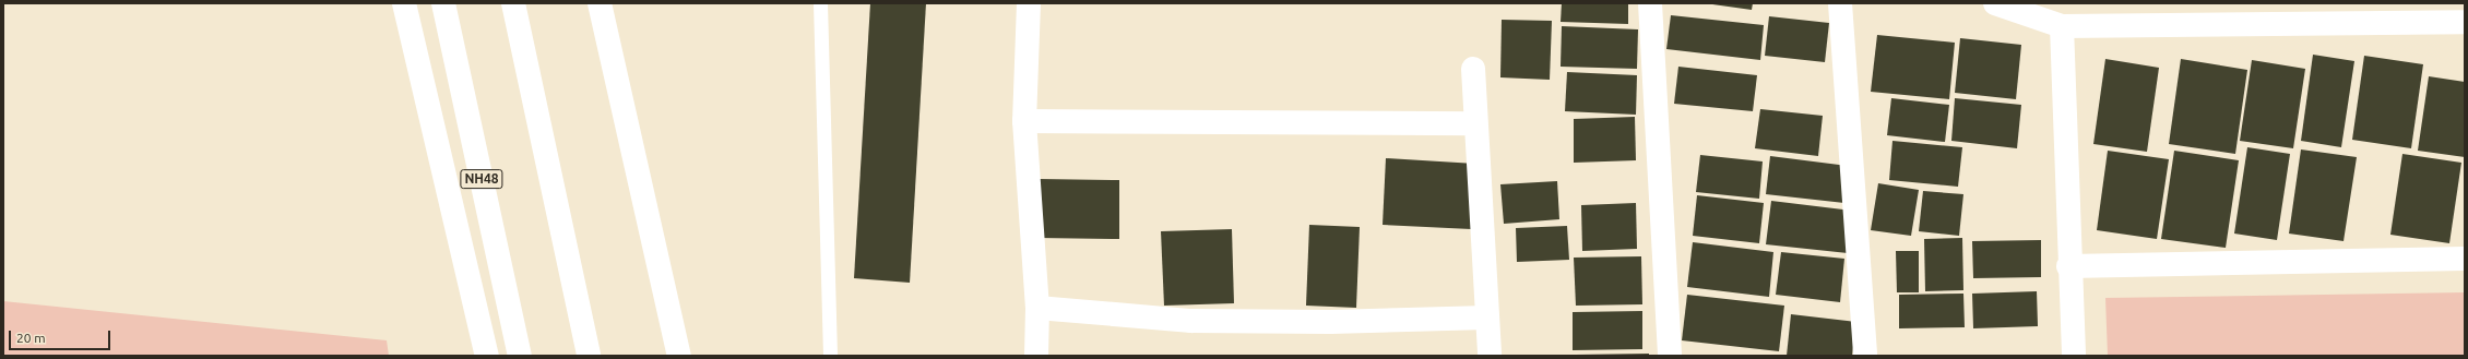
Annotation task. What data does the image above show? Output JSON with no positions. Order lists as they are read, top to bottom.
{
  "streets": {
    "main road": ["NH48"]
  },
  "scale_bar": "20 m"
}
